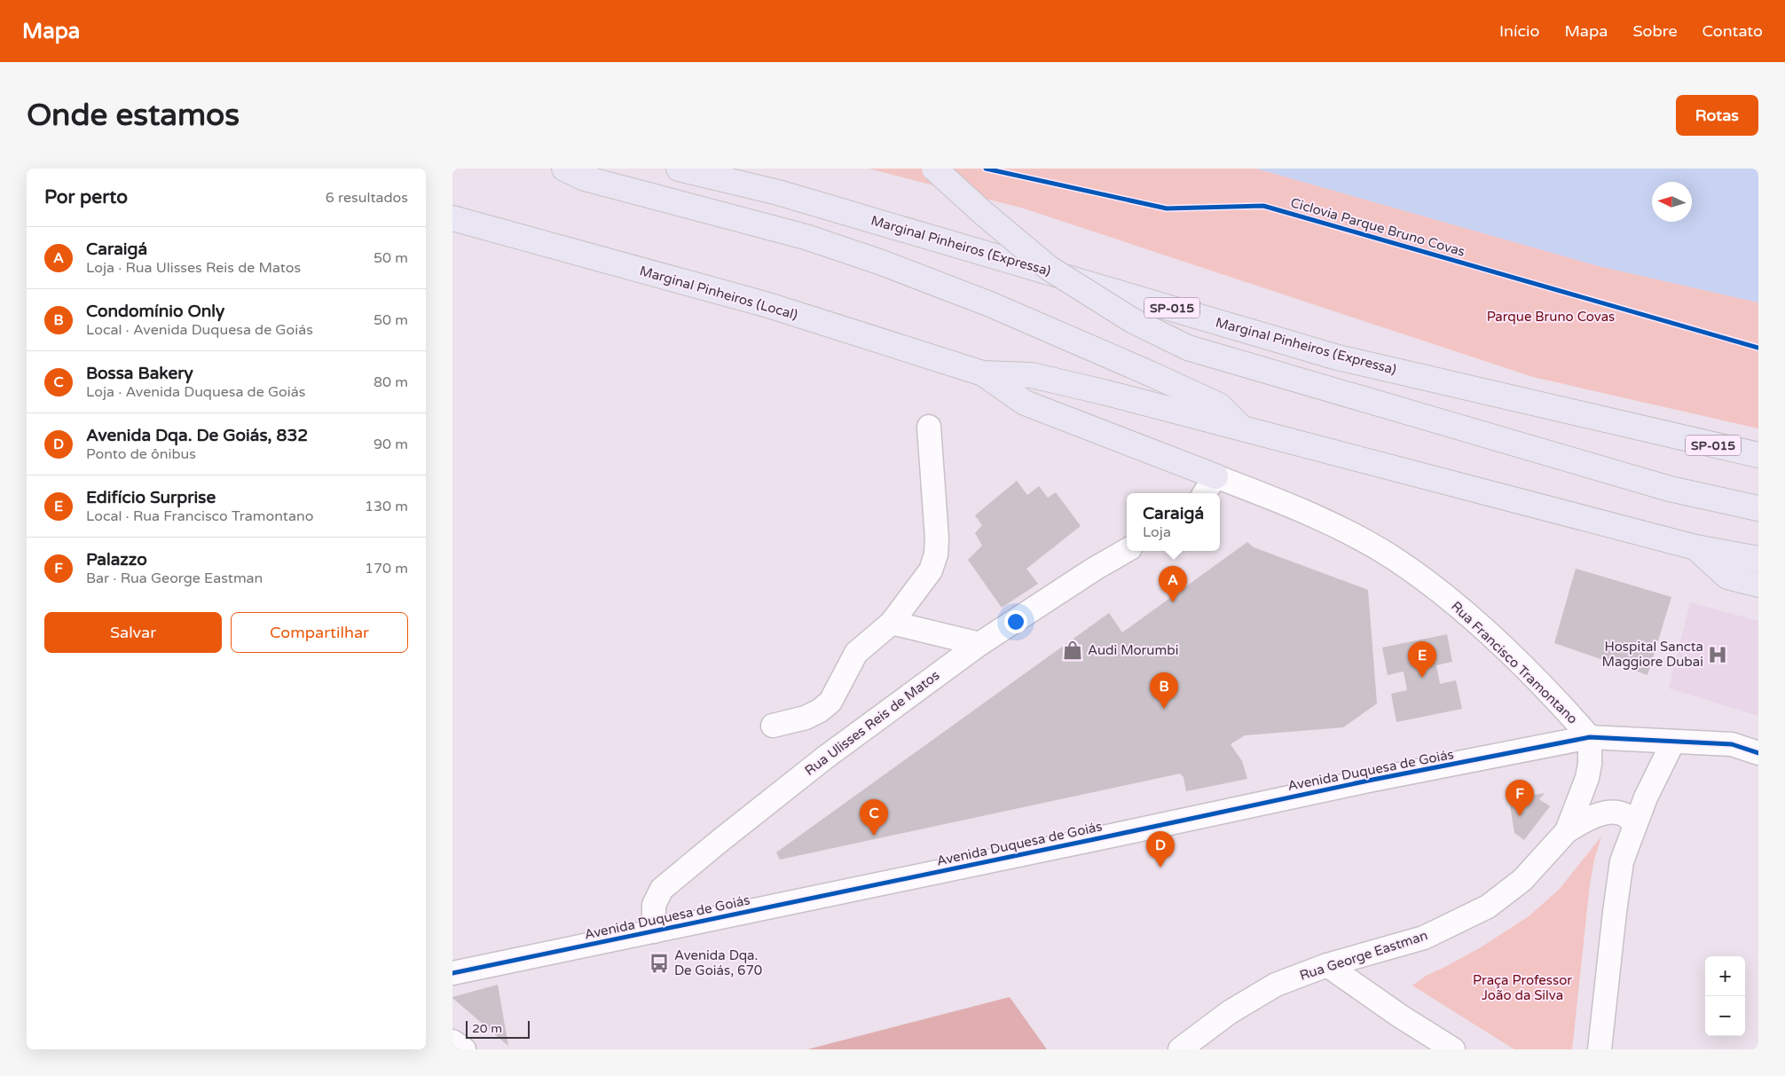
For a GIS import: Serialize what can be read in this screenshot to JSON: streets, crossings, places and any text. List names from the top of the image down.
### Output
{
  "streets": {
    "highway": ["Marginal Pinheiros (Expressa)", "Marginal Pinheiros (Local)", "SP-015"],
    "street": [
      "Rua Francisco Tramontano",
      "Rua Ulisses Reis de Matos",
      "Avenida Duquesa de Goiás",
      "Rua George Eastman"
    ],
    "cycle path": ["Ciclovia Parque Bruno Covas"]
  },
  "crossings": [
    ["Rua Francisco Tramontano", "Avenida Duquesa de Goiás"],
    ["Rua Francisco Tramontano", "Rua George Eastman"],
    ["Rua Ulisses Reis de Matos", "Avenida Duquesa de Goiás"],
    ["Avenida Duquesa de Goiás", "Rua George Eastman"]
  ],
  "parks": ["Parque Bruno Covas", "Praça Professor João da Silva"],
  "places": {
    "shop": ["Audi Morumbi"],
    "hospital": ["Hospital Sancta Maggiore Dubai"],
    "bus stop": ["Avenida Dqa. De Goiás, 670"]
  },
  "scale_bar": "20 m",
  "north": "left",
  "page": {
    "header": "Mapa",
    "nav": [
      "Início",
      "Mapa",
      "Sobre",
      "Contato"
    ],
    "buttons": [
      "Rotas",
      ["Salvar", "Compartilhar"]
    ],
    "title": "Onde estamos",
    "heading": ["Por perto", "6 resultados"],
    "list": [
      {
        "mark": "A",
        "name": "Caraigá",
        "note": "Loja · Rua Ulisses Reis de Matos",
        "value": "50 m"
      },
      {
        "mark": "B",
        "name": "Condomínio Only",
        "note": "Local · Avenida Duquesa de Goiás",
        "value": "50 m"
      },
      {
        "mark": "C",
        "name": "Bossa Bakery",
        "note": "Loja · Avenida Duquesa de Goiás",
        "value": "80 m"
      },
      {
        "mark": "D",
        "name": "Avenida Dqa. De Goiás, 832",
        "note": "Ponto de ônibus",
        "value": "90 m"
      },
      {
        "mark": "E",
        "name": "Edifício Surprise",
        "note": "Local · Rua Francisco Tramontano",
        "value": "130 m"
      },
      {
        "mark": "F",
        "name": "Palazzo",
        "note": "Bar · Rua George Eastman",
        "value": "170 m"
      }
    ],
    "popup": ["Caraigá", "Loja"],
    "pins": [
      "A",
      "E",
      "B",
      "F",
      "C",
      "D"
    ],
    "map_buttons": ["+", "−"],
    "scale": "20 m"
  }
}
